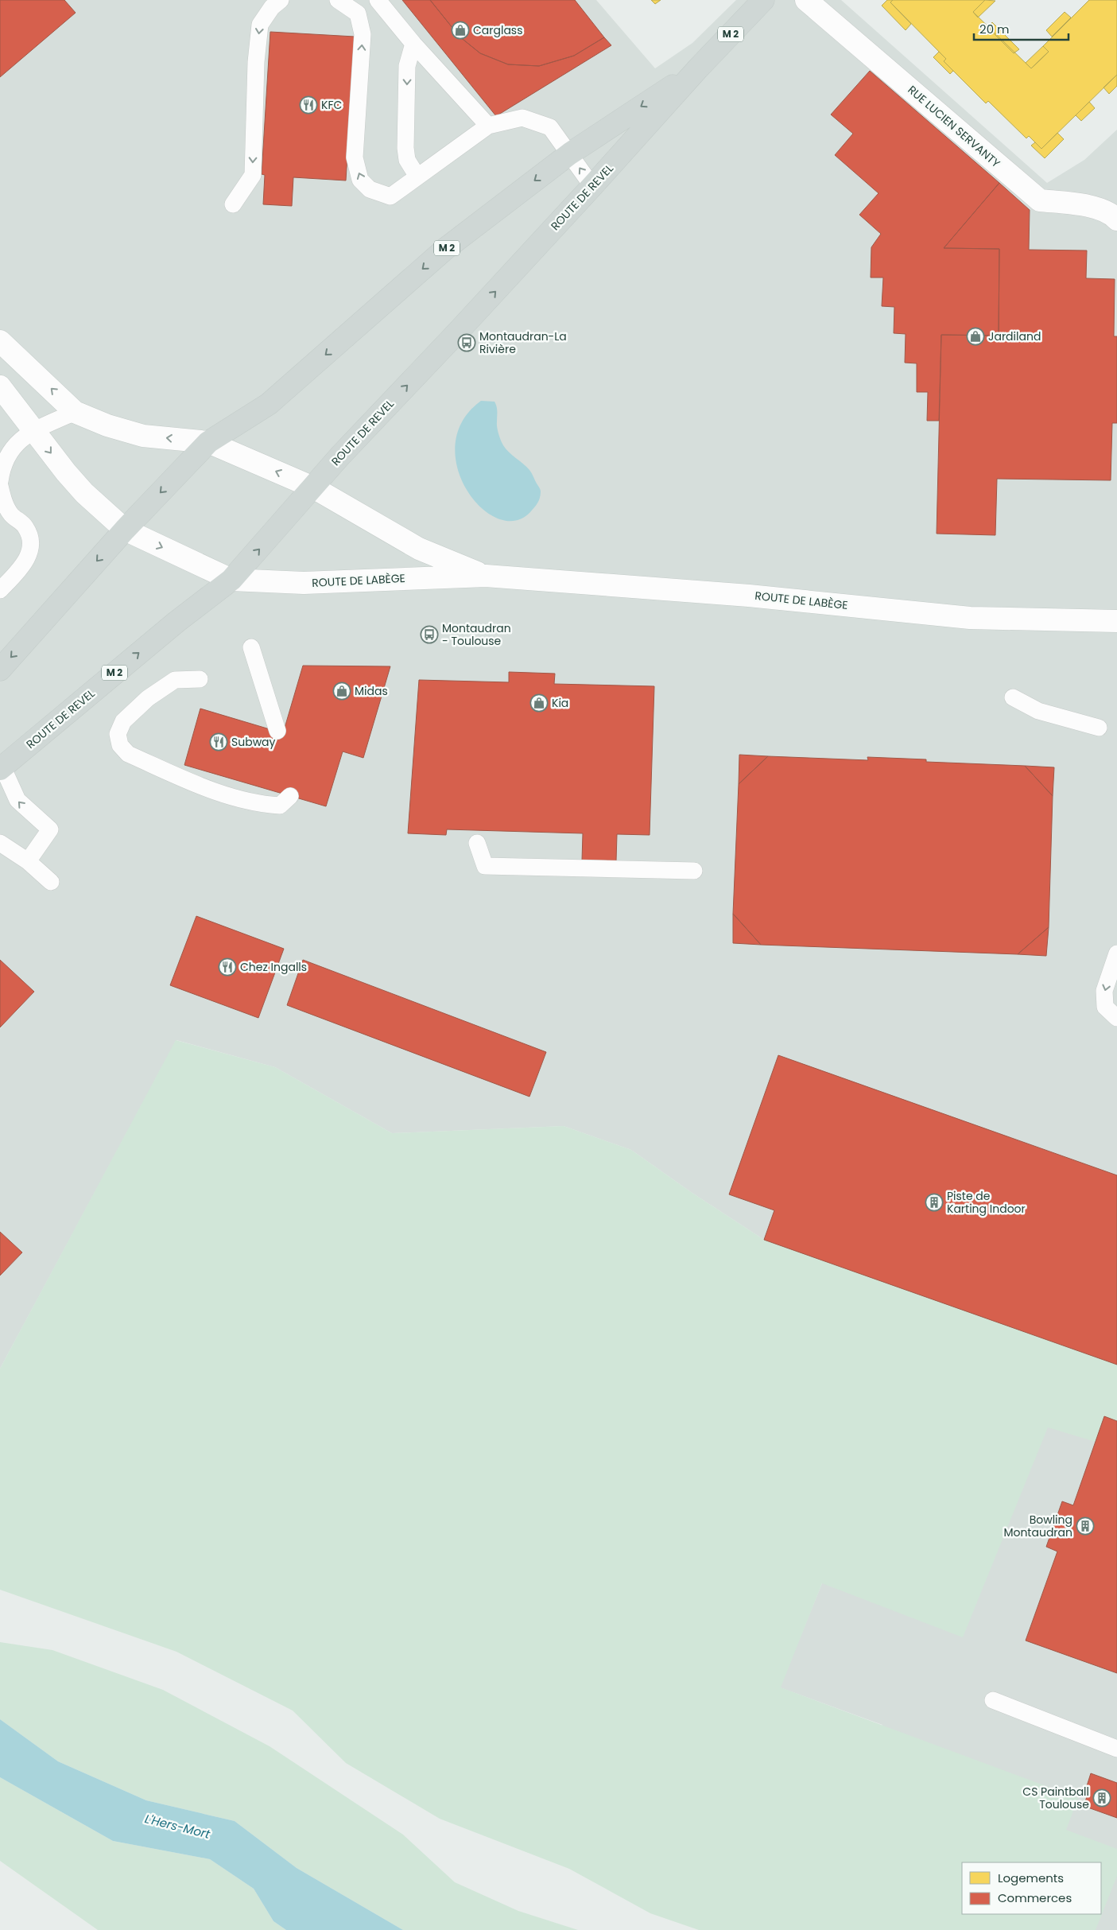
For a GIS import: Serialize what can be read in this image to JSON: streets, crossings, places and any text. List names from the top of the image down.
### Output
{
  "streets": {
    "main road": [
      "M 2",
      "RUE LUCIEN SERVANTY",
      "ROUTE DE REVEL",
      "ROUTE DE LABÈGE"
    ]
  },
  "crossings": [
    ["ROUTE DE REVEL", "ROUTE DE LABÈGE"]
  ],
  "water": ["L'Hers-Mort"],
  "places": {
    "shop": [
      "Carglass",
      "Jardiland",
      "Midas",
      "Kia"
    ],
    "restaurant": ["KFC", "Subway", "Chez Ingalls"],
    "bus stop": ["Montaudran-La Rivière", "Montaudran - Toulouse"],
    "building": ["Piste de Karting Indoor", "Bowling Montaudran", "CS Paintball Toulouse"]
  },
  "legend": ["Logements", "Commerces"],
  "scale_bar": "20 m"
}
